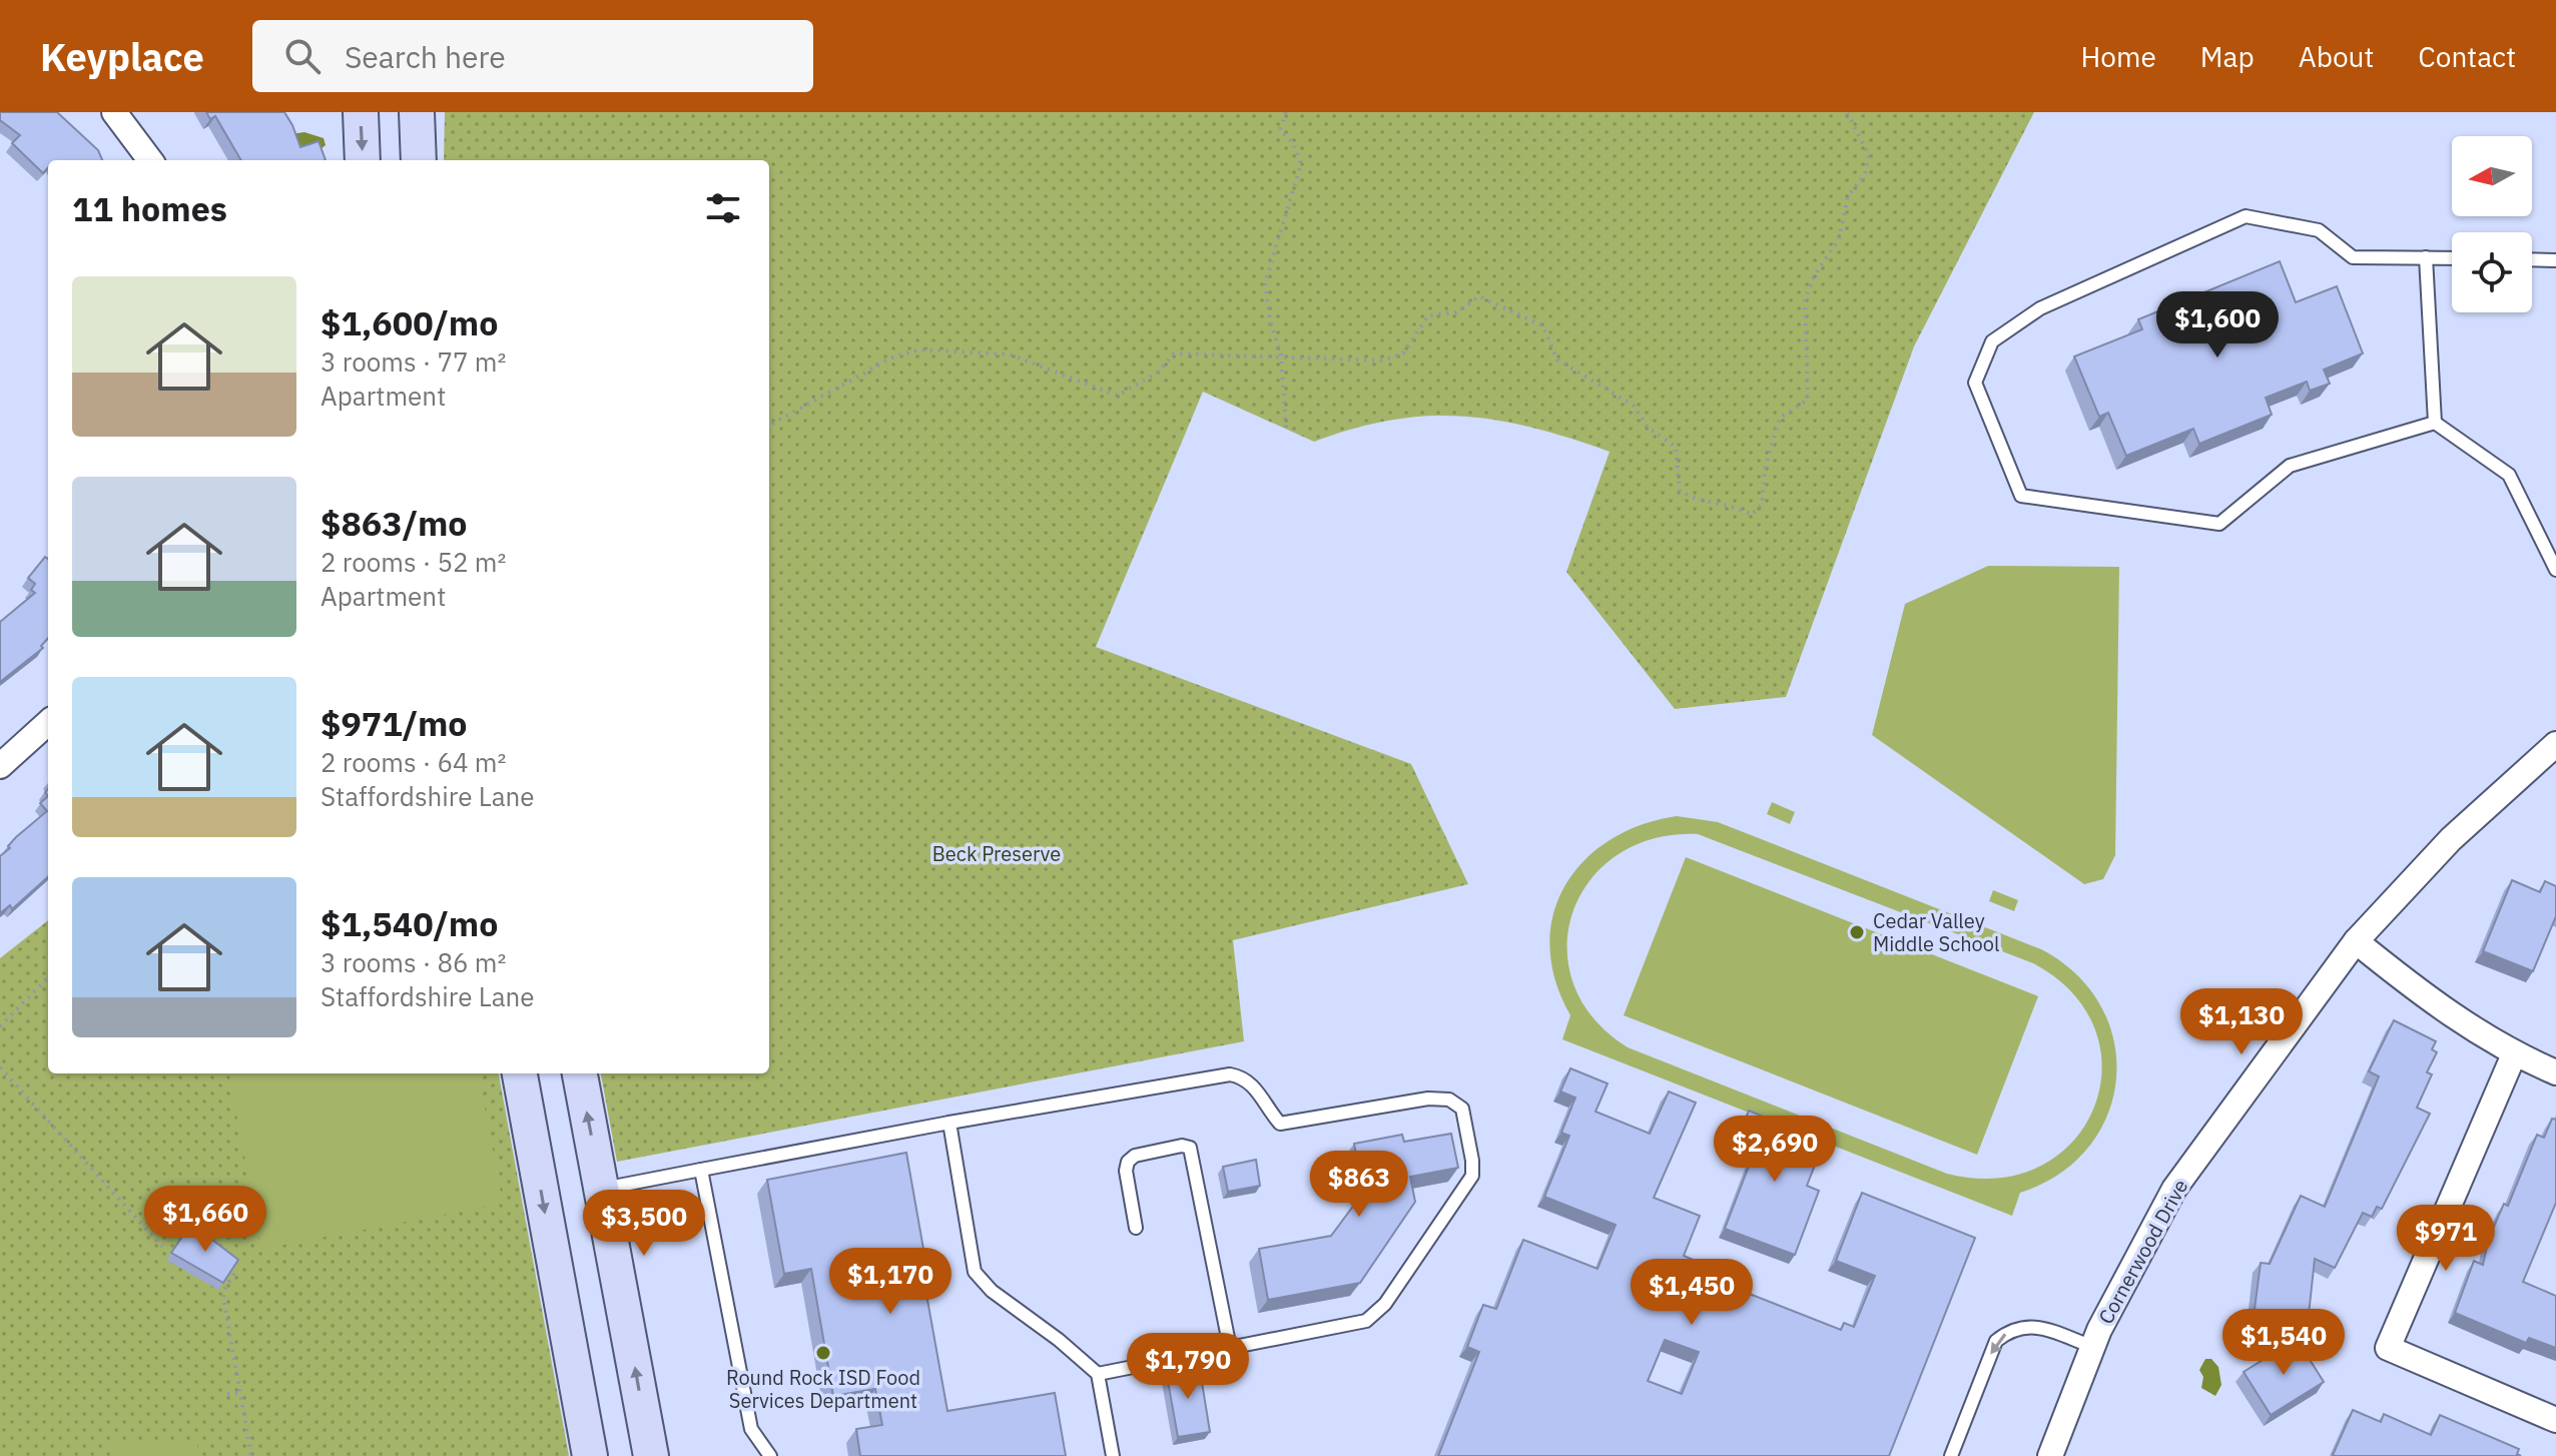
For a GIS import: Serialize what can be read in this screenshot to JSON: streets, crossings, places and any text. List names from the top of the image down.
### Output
{
  "streets": {
    "street": ["Cornerwood Drive"]
  },
  "parks": ["Beck Preserve"],
  "places": ["Cedar Valley Middle School", "Round Rock ISD Food Services Department"],
  "north": "left",
  "page": {
    "header": "Keyplace",
    "search": "Search here",
    "nav": [
      "Home",
      "Map",
      "About",
      "Contact"
    ],
    "heading": "11 homes",
    "list": [
      {
        "name": "$1,600/mo",
        "note": "3 rooms · 77 m² · Apartment"
      },
      {
        "name": "$863/mo",
        "note": "2 rooms · 52 m² · Apartment"
      },
      {
        "name": "$971/mo",
        "note": "2 rooms · 64 m² · Staffordshire Lane"
      },
      {
        "name": "$1,540/mo",
        "note": "3 rooms · 86 m² · Staffordshire Lane"
      }
    ],
    "price": [
      "$1,600",
      "$1,130",
      "$2,690",
      "$863",
      "$1,660",
      "$3,500",
      "$971",
      "$1,170",
      "$1,450",
      "$1,540",
      "$1,790"
    ]
  }
}
